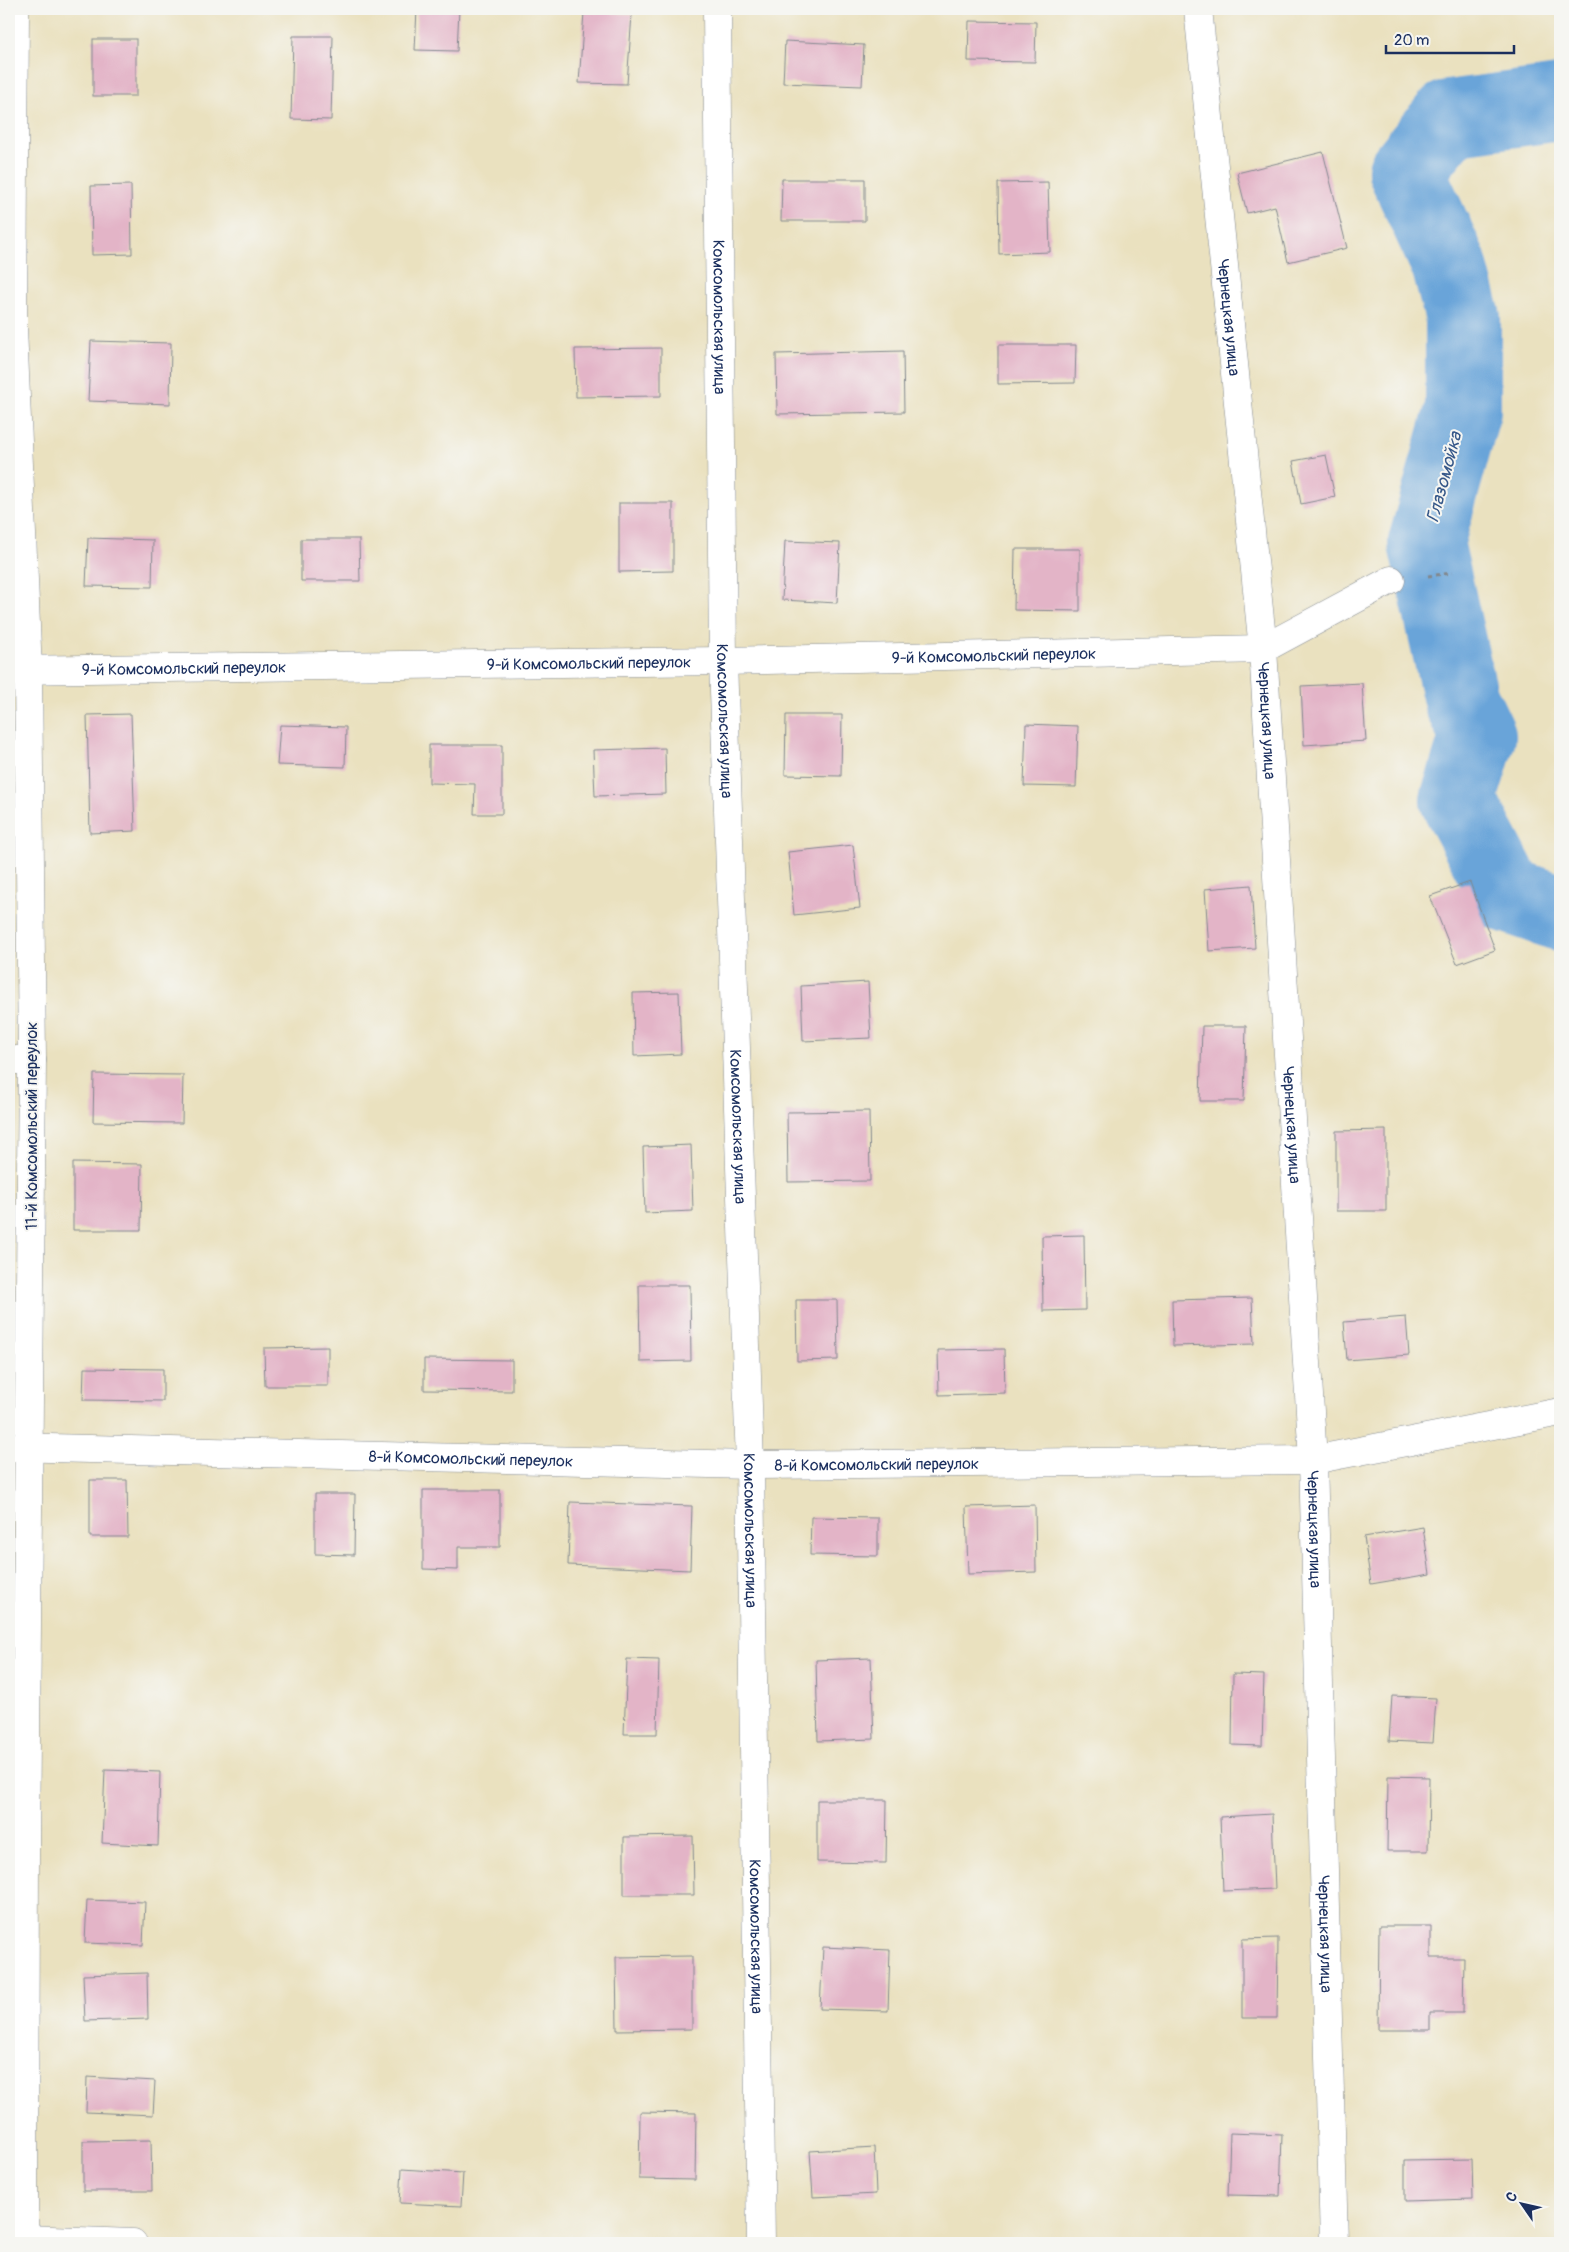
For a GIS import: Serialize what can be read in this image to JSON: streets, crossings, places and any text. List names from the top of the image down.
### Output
{
  "streets": {
    "street": [
      "Комсомольская улица",
      "Чернецкая улица",
      "9-й Комсомольский переулок",
      "11-й Комсомольский переулок",
      "8-й Комсомольский переулок"
    ]
  },
  "crossings": [
    ["Комсомольская улица", "9-й Комсомольский переулок"],
    ["Комсомольская улица", "8-й Комсомольский переулок"],
    ["Чернецкая улица", "9-й Комсомольский переулок"],
    ["Чернецкая улица", "8-й Комсомольский переулок"],
    ["9-й Комсомольский переулок", "11-й Комсомольский переулок"],
    ["11-й Комсомольский переулок", "8-й Комсомольский переулок"]
  ],
  "water": ["Глазомойка"],
  "scale_bar": "20 m",
  "north": "top left"
}
